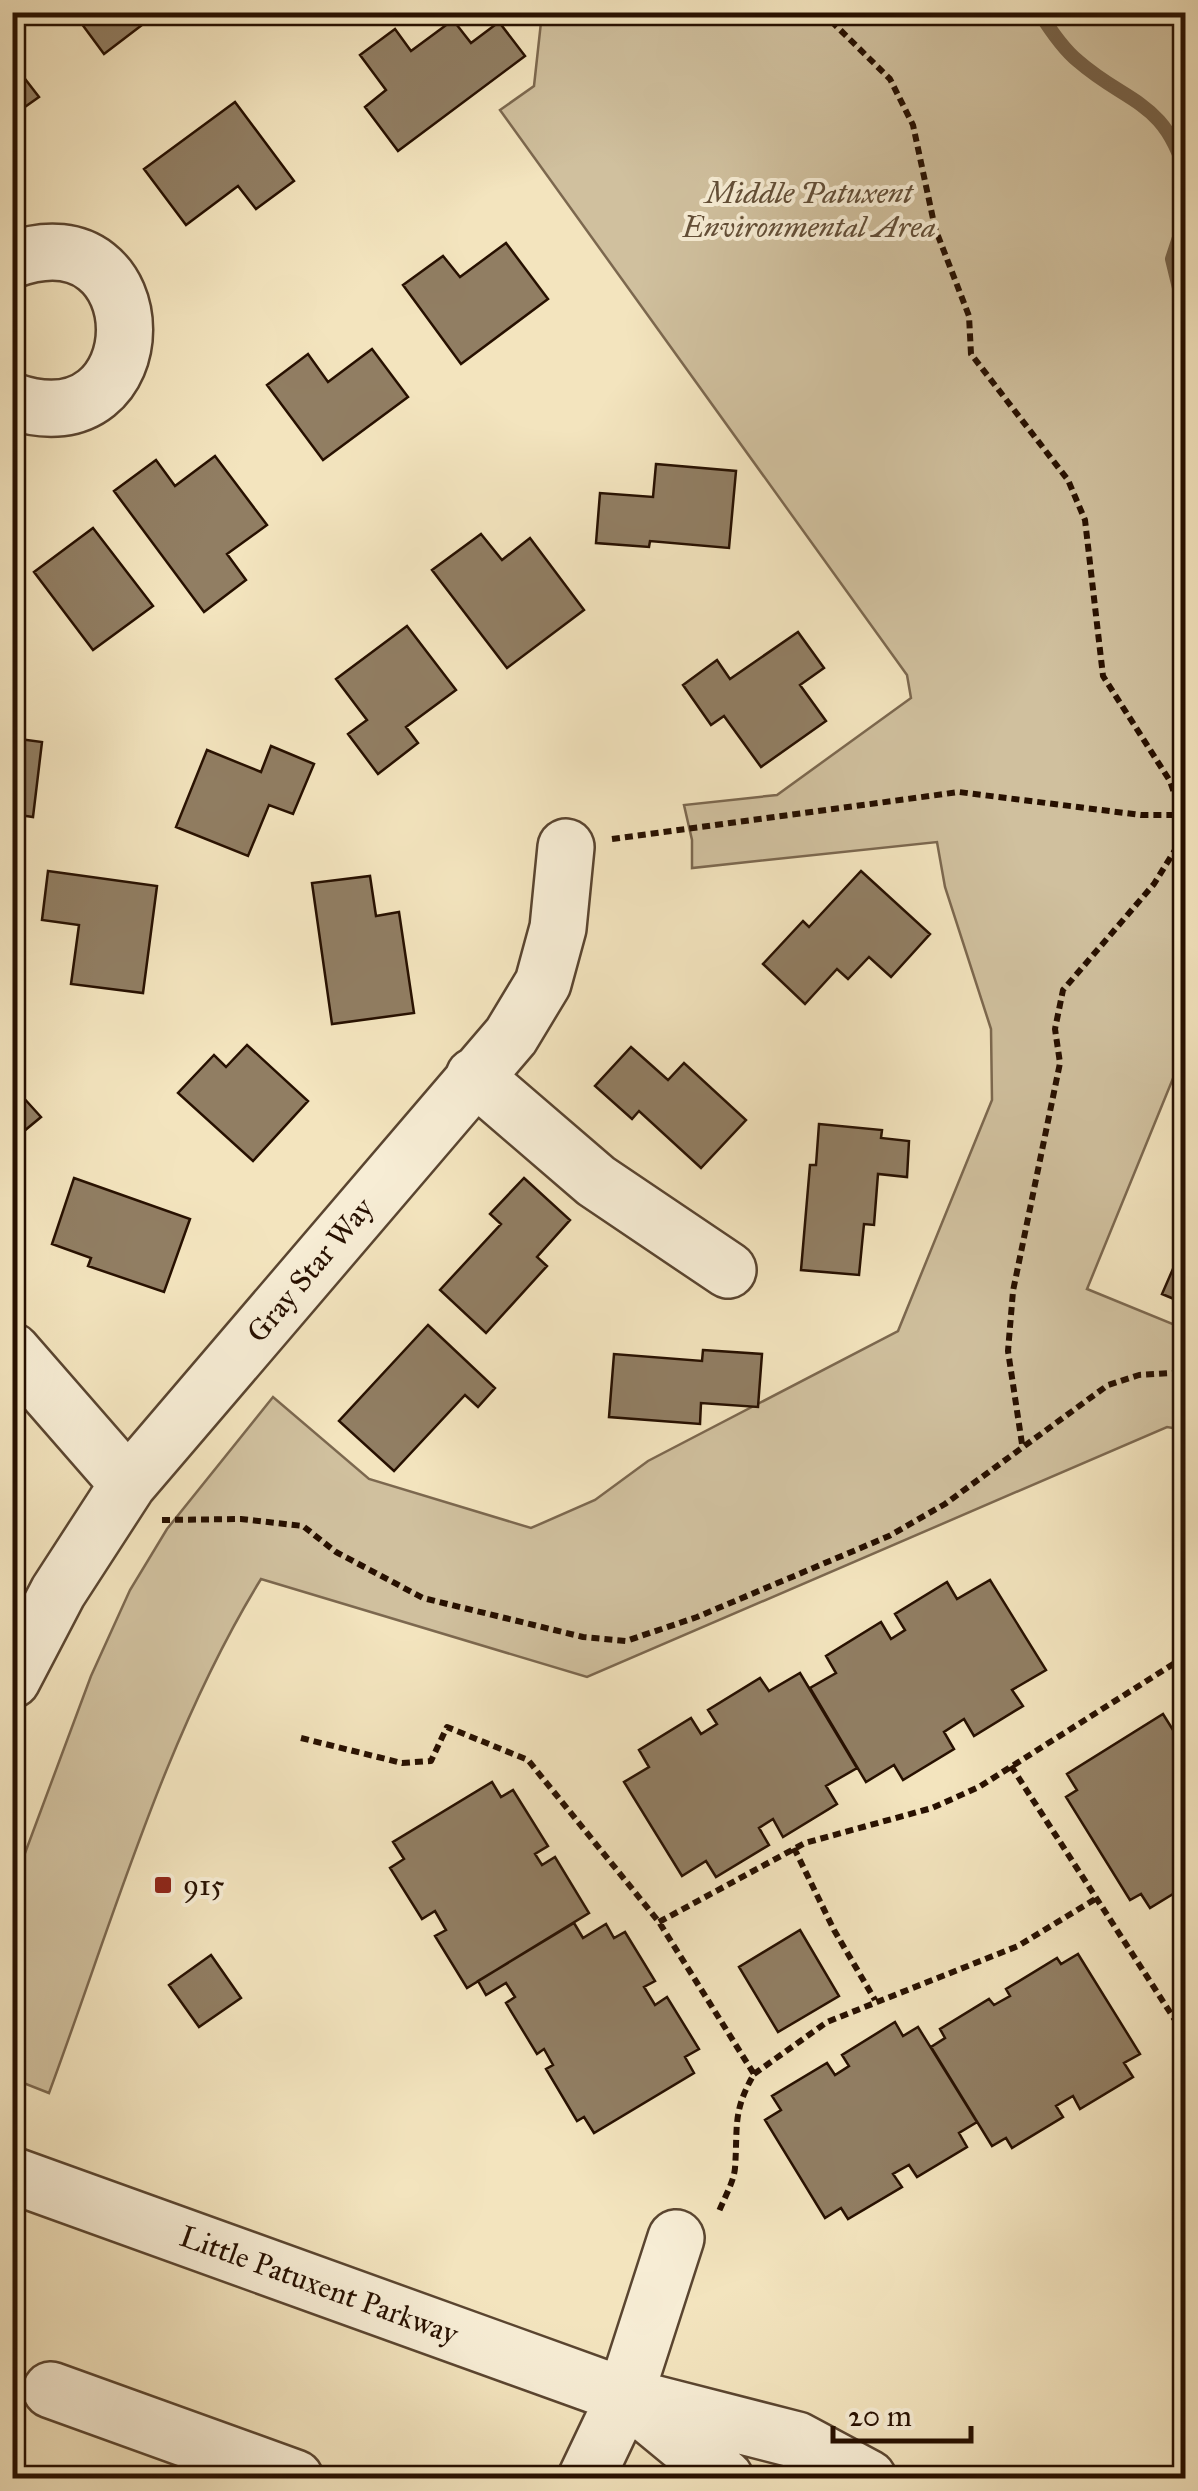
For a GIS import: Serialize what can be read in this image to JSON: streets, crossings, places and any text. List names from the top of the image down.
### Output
{
  "streets": {
    "street": ["Gray Star Way", "Little Patuxent Parkway"]
  },
  "parks": ["Middle Patuxent Environmental Area"],
  "places": {
    "transit": ["915"]
  },
  "scale_bar": "20 m"
}
